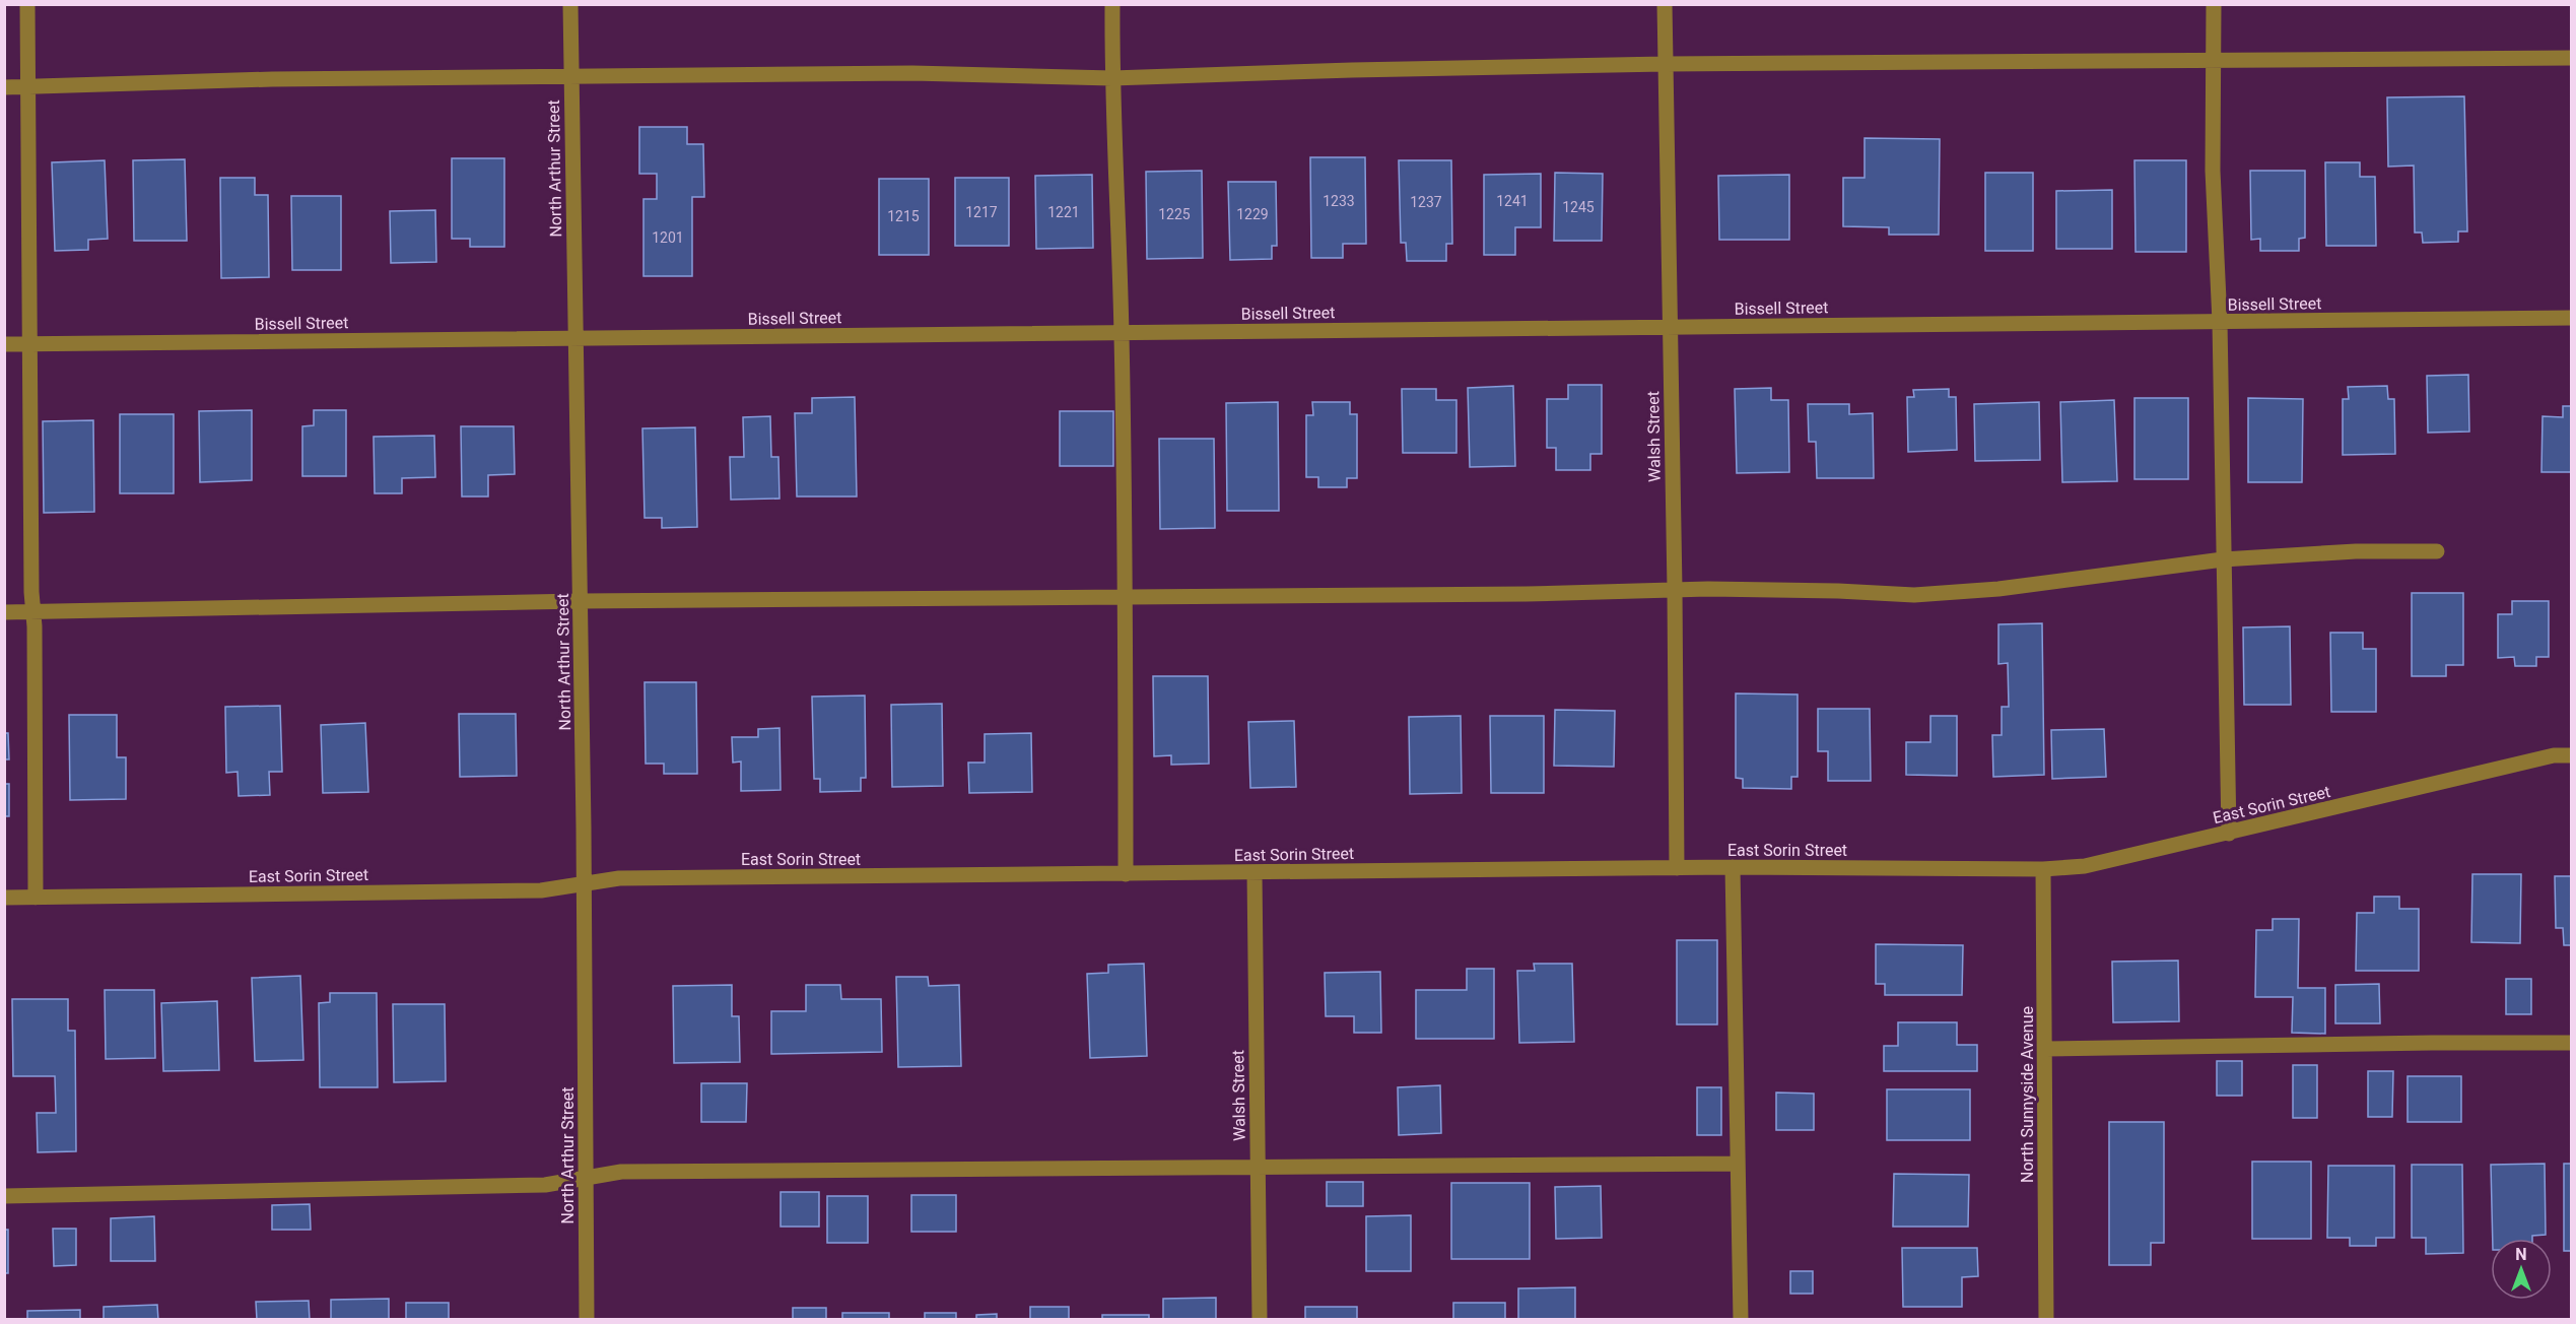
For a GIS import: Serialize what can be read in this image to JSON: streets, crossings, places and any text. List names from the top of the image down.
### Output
{
  "streets": {
    "street": [
      "North Arthur Street",
      "Bissell Street",
      "Walsh Street",
      "East Sorin Street",
      "North Sunnyside Avenue"
    ]
  },
  "crossings": [
    ["North Arthur Street", "Bissell Street"],
    ["North Arthur Street", "East Sorin Street"],
    ["Bissell Street", "Walsh Street"],
    ["Walsh Street", "East Sorin Street"],
    ["East Sorin Street", "North Sunnyside Avenue"]
  ],
  "house_numbers": [
    "1233",
    "1241",
    "1237",
    "1245",
    "1217",
    "1221",
    "1225",
    "1229",
    "1215",
    "1201"
  ],
  "north": "top"
}
